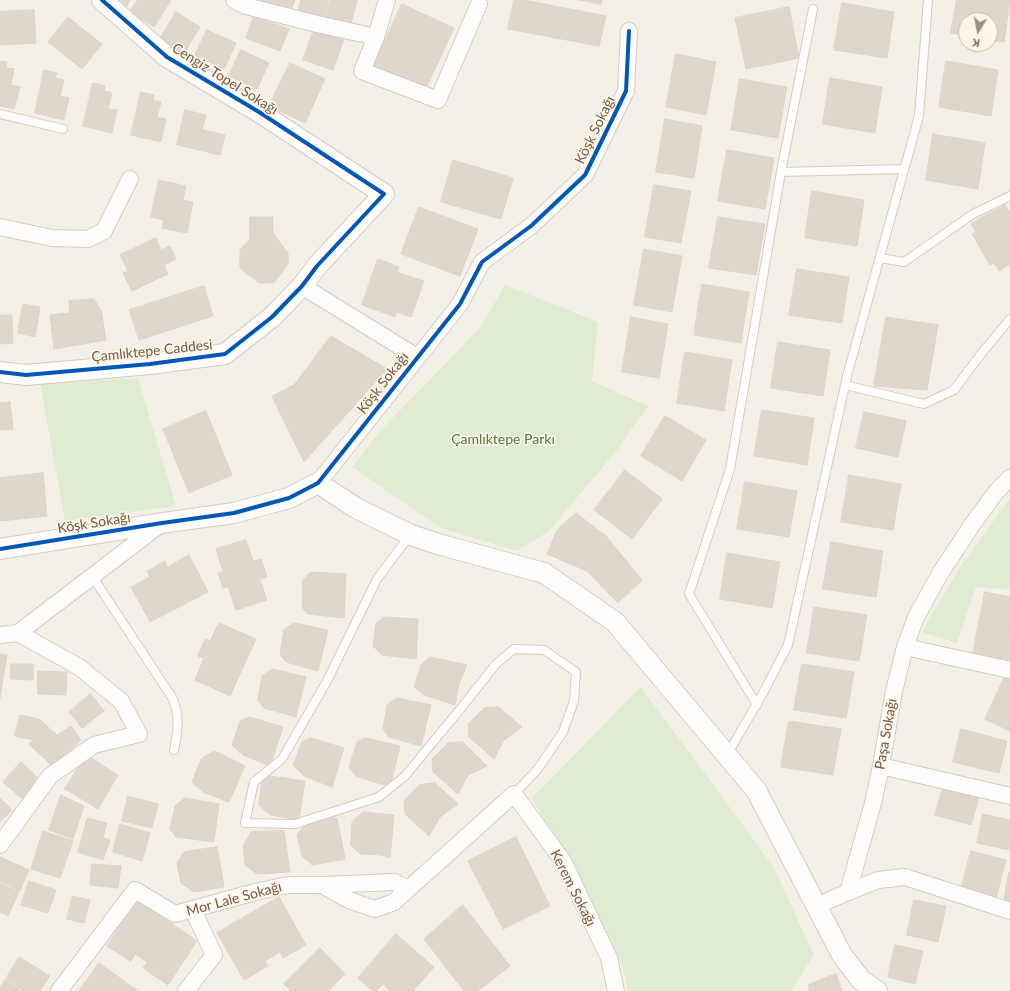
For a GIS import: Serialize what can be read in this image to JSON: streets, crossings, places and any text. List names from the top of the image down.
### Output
{
  "streets": {
    "street": [
      "Cengiz Topel Sokağı",
      "Köşk Sokağı",
      "Çamlıktepe Caddesi",
      "Paşa Sokağı",
      "Kerem Sokağı",
      "Mor Lale Sokağı"
    ]
  },
  "crossings": [
    ["Cengiz Topel Sokağı", "Çamlıktepe Caddesi"],
    ["Kerem Sokağı", "Mor Lale Sokağı"]
  ],
  "parks": ["Çamlıktepe Parkı"],
  "north": "bottom"
}
